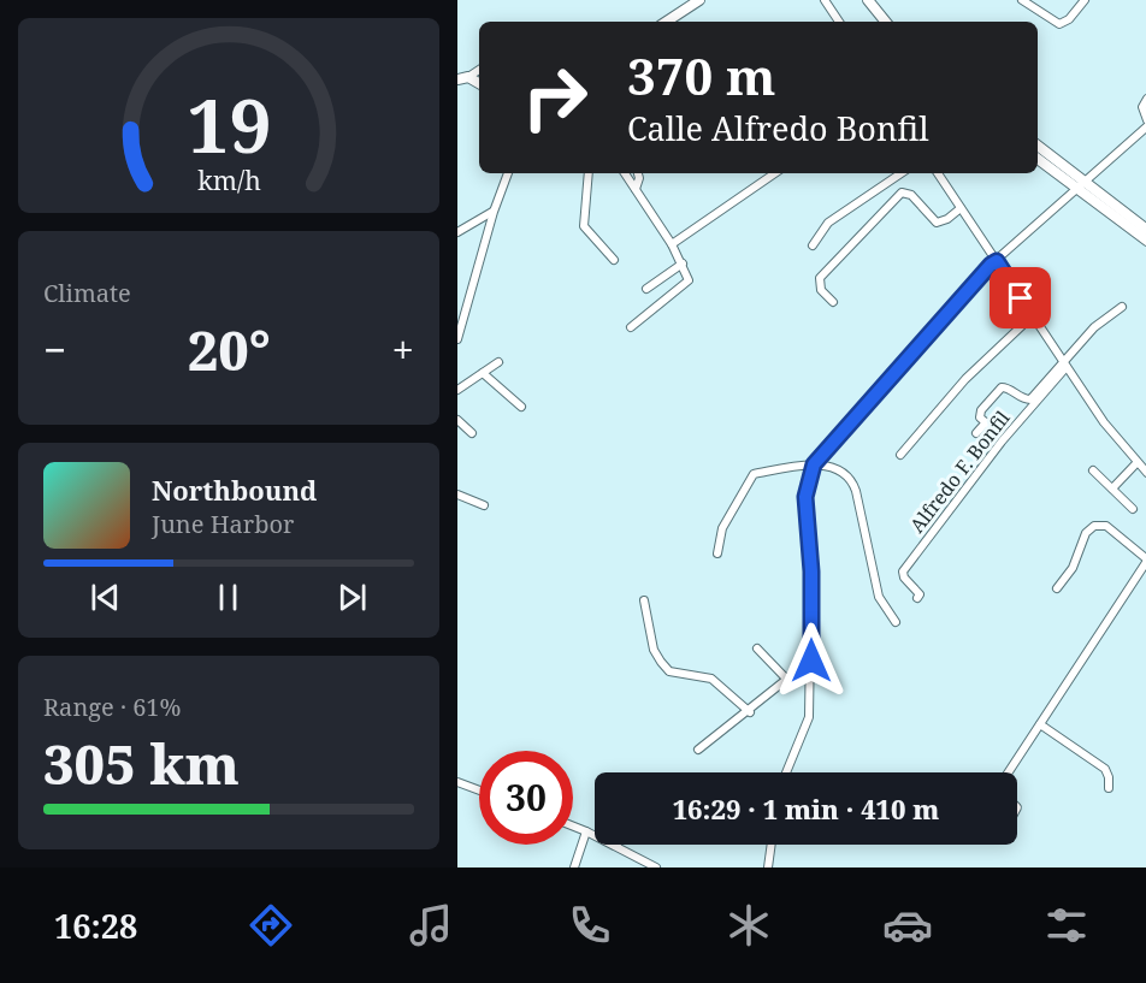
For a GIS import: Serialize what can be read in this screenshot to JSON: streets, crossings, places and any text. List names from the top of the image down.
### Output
{
  "streets": {
    "street": ["Alfredo F. Bonfil"]
  },
  "page": {
    "turn": ["370 m", "Calle Alfredo Bonfil"],
    "tile": [
      "Climate",
      ["Range · 61%", "305 km"]
    ],
    "heat": ["−", "20°", "+"],
    "song": ["Northbound", "June Harbor"],
    "limit": "30",
    "trip": "16:29 · 1 min · 410 m",
    "tabs": "16:28",
    "gauge": ["19", "km/h"]
  }
}
